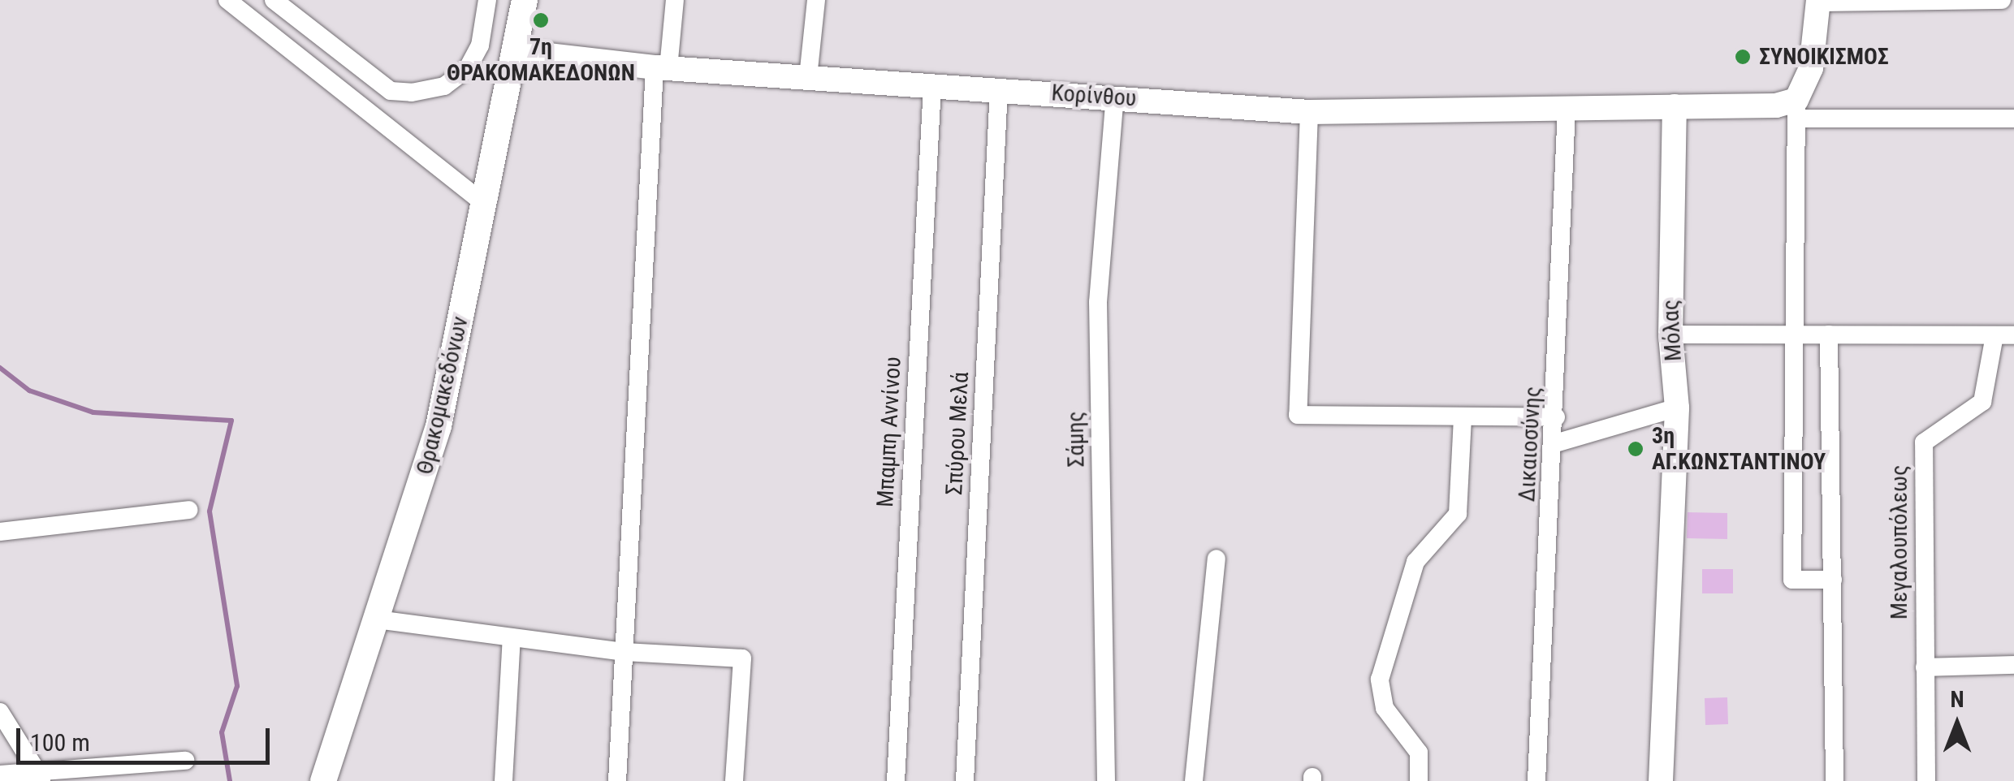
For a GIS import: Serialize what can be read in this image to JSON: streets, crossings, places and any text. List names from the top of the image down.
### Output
{
  "streets": {
    "main road": ["Θρακομακεδόνων"],
    "street": [
      "Κορίνθου",
      "Μόλας",
      "Μπαμπη Αννίνου",
      "Σπύρου Μελά",
      "Σάμης",
      "Δικαιοσύνης",
      "Μεγαλουπόλεως"
    ]
  },
  "crossings": [
    ["Κορίνθου", "Μόλας"],
    ["Κορίνθου", "Θρακομακεδόνων"],
    ["Κορίνθου", "Μπαμπη Αννίνου"],
    ["Κορίνθου", "Σπύρου Μελά"],
    ["Κορίνθου", "Σάμης"],
    ["Κορίνθου", "Δικαιοσύνης"]
  ],
  "places": ["7η ΘΡΑΚΟΜΑΚΕΔΟΝΩΝ", "ΣΥΝΟΙΚΙΣΜΟΣ", "3η ΑΓ.ΚΩΝΣΤΑΝΤΙΝΟΥ"],
  "scale_bar": "100 m",
  "north": "top"
}
